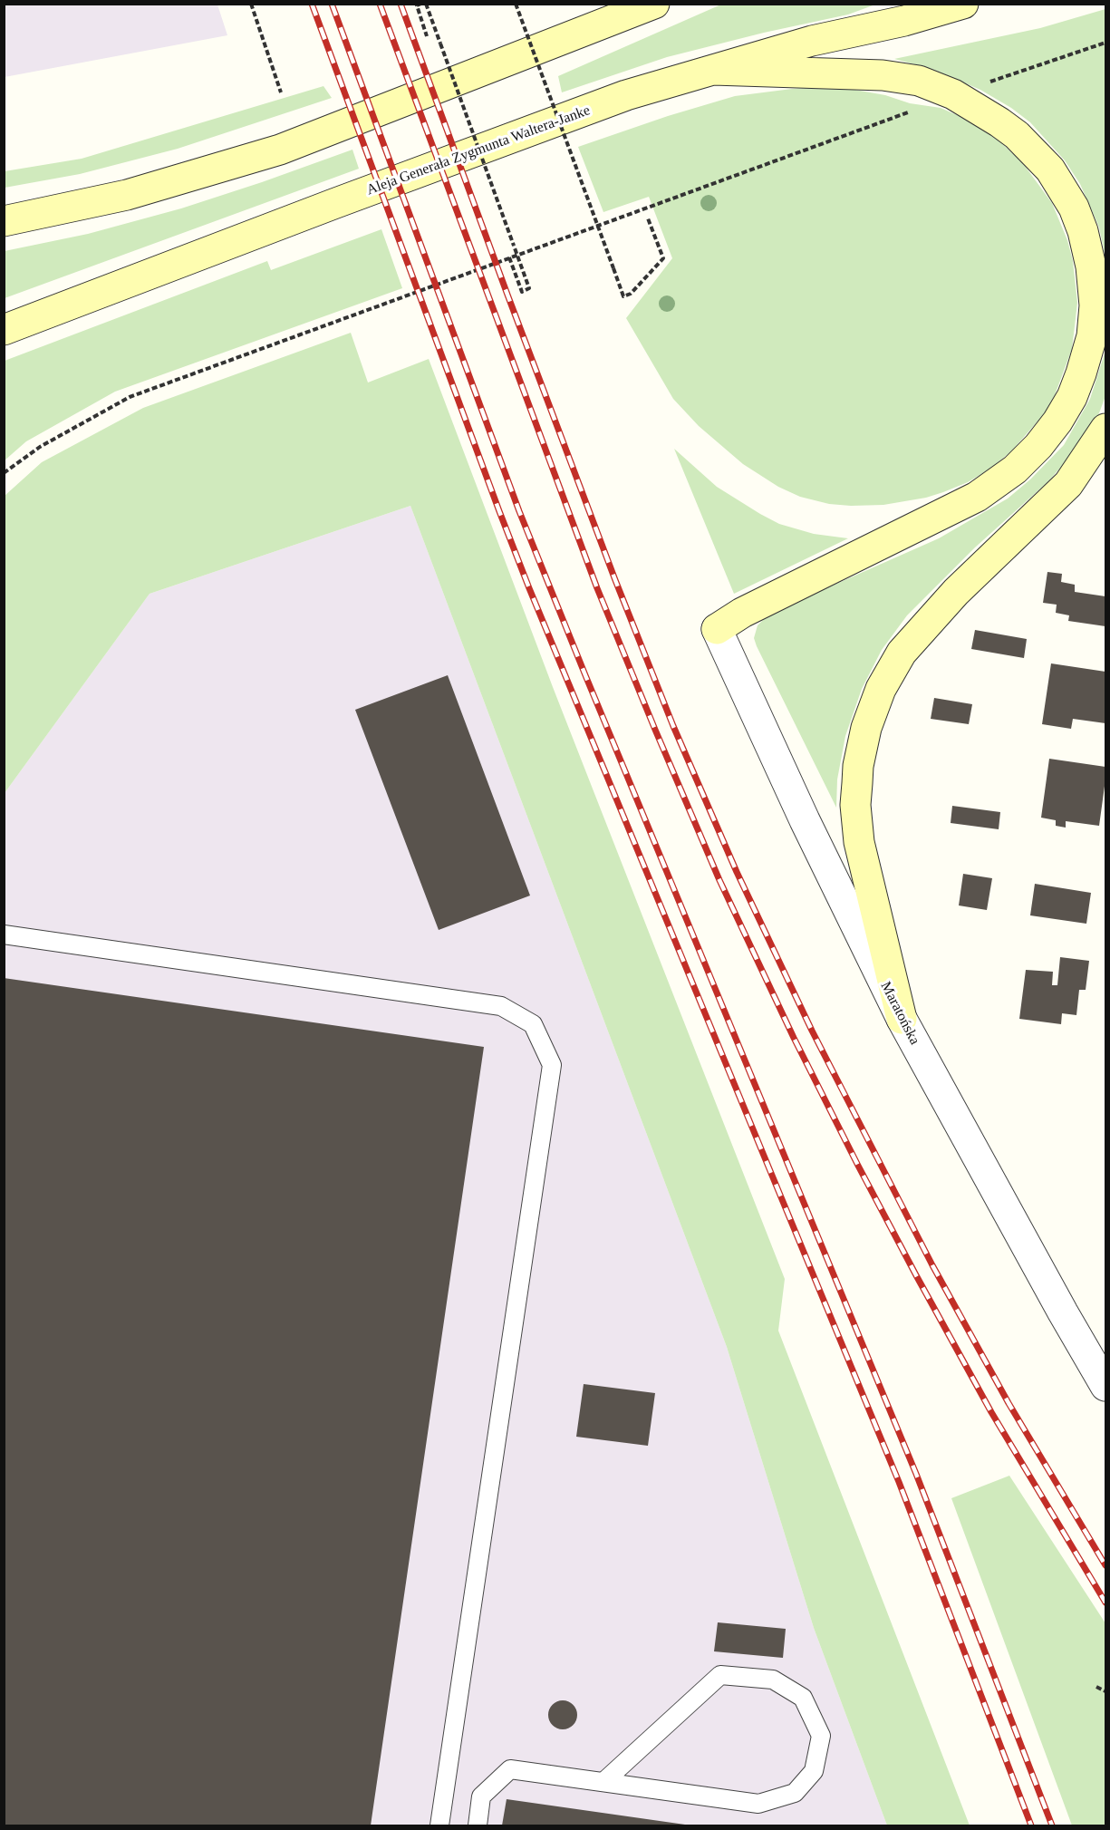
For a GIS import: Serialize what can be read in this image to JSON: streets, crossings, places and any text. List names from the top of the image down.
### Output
{
  "streets": {
    "main road": ["Aleja Generała Zygmunta Waltera-Janke"],
    "street": ["Maratońska"]
  }
}
